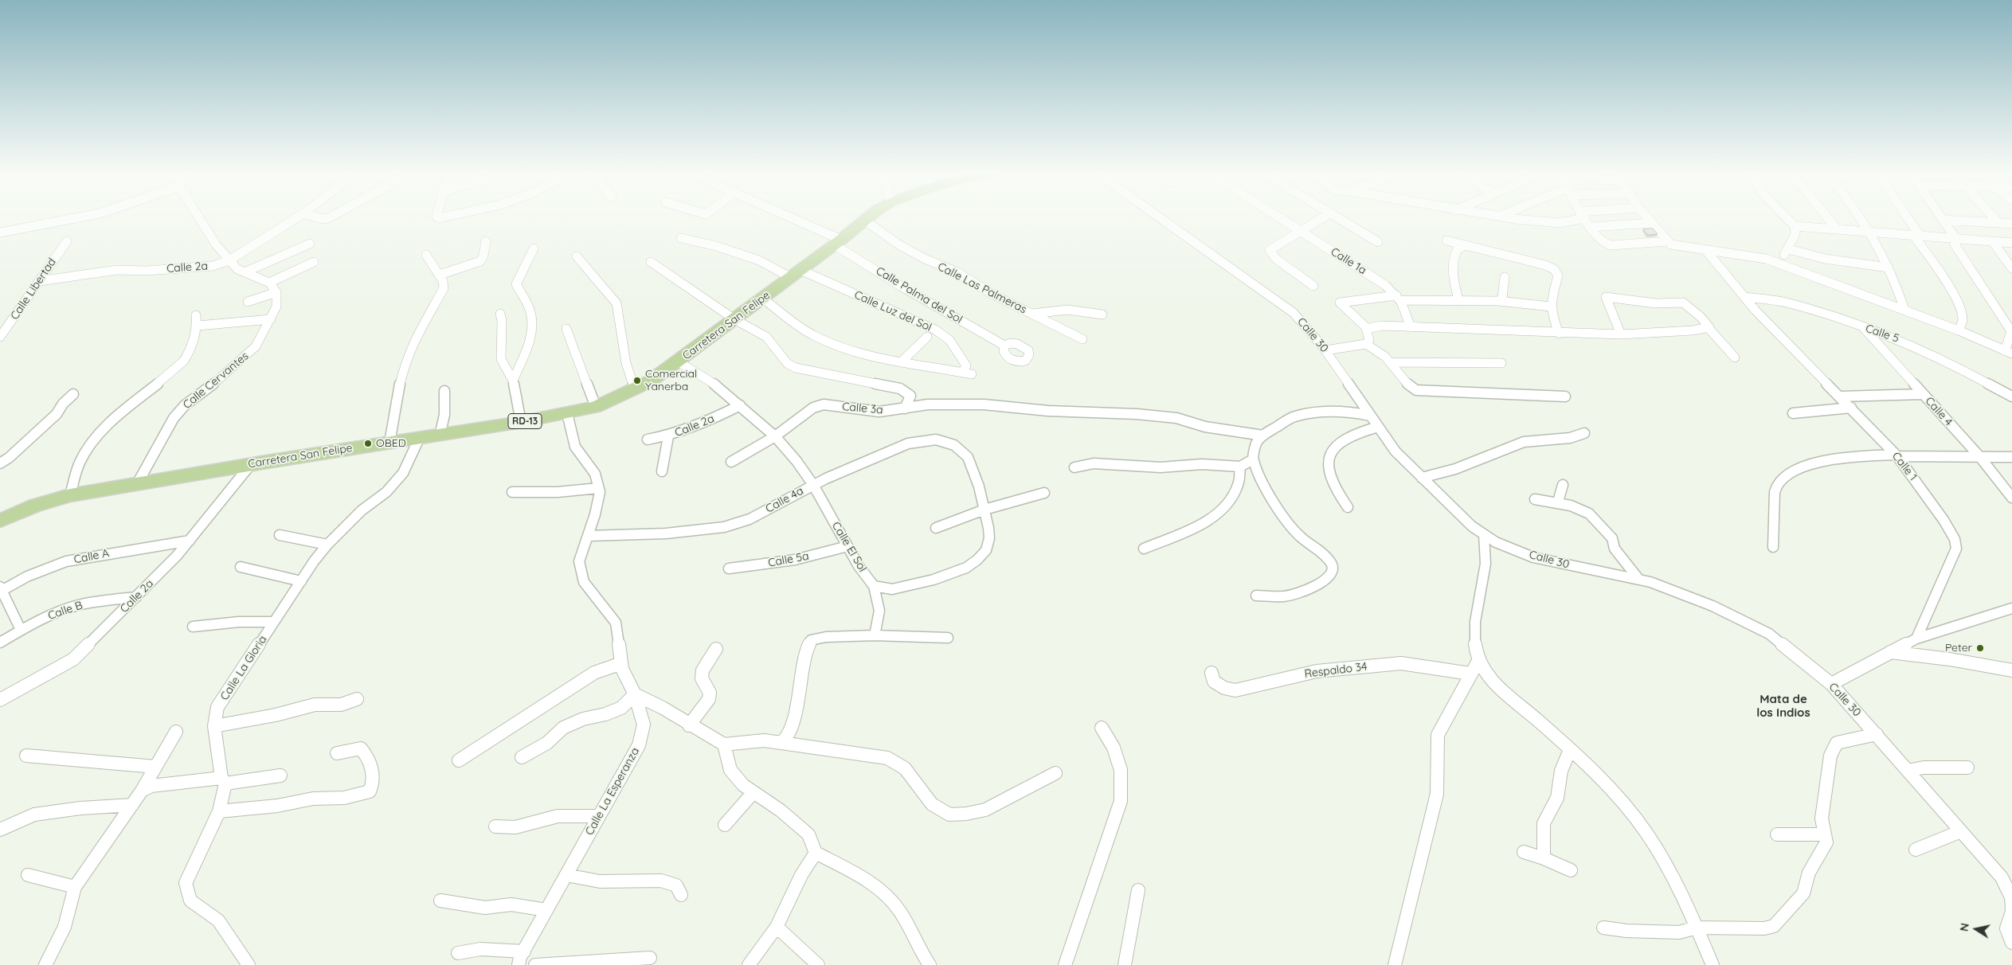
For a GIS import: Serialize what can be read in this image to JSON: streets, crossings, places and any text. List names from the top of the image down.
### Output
{
  "streets": {
    "main road": ["Carretera San Felipe", "RD-13"],
    "street": [
      "Calle 1a",
      "Calle 2a",
      "Calle Las Palmeras",
      "Calle Libertad",
      "Calle Palma del Sol",
      "Calle Luz del Sol",
      "Calle 5",
      "Calle 30",
      "Calle Cervantes",
      "Calle 3a",
      "Calle 4",
      "Calle 1",
      "Calle 4a",
      "Calle El Sol",
      "Calle A",
      "Calle 5a",
      "Calle B",
      "Calle La Gloria",
      "Respaldo 34",
      "Calle La Esperanza"
    ]
  },
  "crossings": [
    ["Calle 2a", "Calle Libertad"],
    ["Calle 2a", "Carretera San Felipe"],
    ["Calle 2a", "Calle El Sol"],
    ["Calle 2a", "Calle A"],
    ["Calle 2a", "Calle B"],
    ["Calle Las Palmeras", "Carretera San Felipe"],
    ["Calle Palma del Sol", "Carretera San Felipe"],
    ["Calle Luz del Sol", "Carretera San Felipe"],
    ["Carretera San Felipe", "Calle Cervantes"],
    ["Carretera San Felipe", "Calle El Sol"],
    ["Carretera San Felipe", "Calle La Gloria"],
    ["Carretera San Felipe", "Calle La Esperanza"],
    ["Calle 5", "Calle 4"],
    ["Calle 5", "Calle 1"],
    ["Calle 3a", "Calle El Sol"],
    ["Calle 4a", "Calle El Sol"],
    ["Calle 4a", "Calle La Esperanza"],
    ["Calle El Sol", "Calle 5a"]
  ],
  "districts": ["Mata de los Indios"],
  "places": ["Comercial Yanerba", "OBED", "Peter"],
  "north": "left"
}
